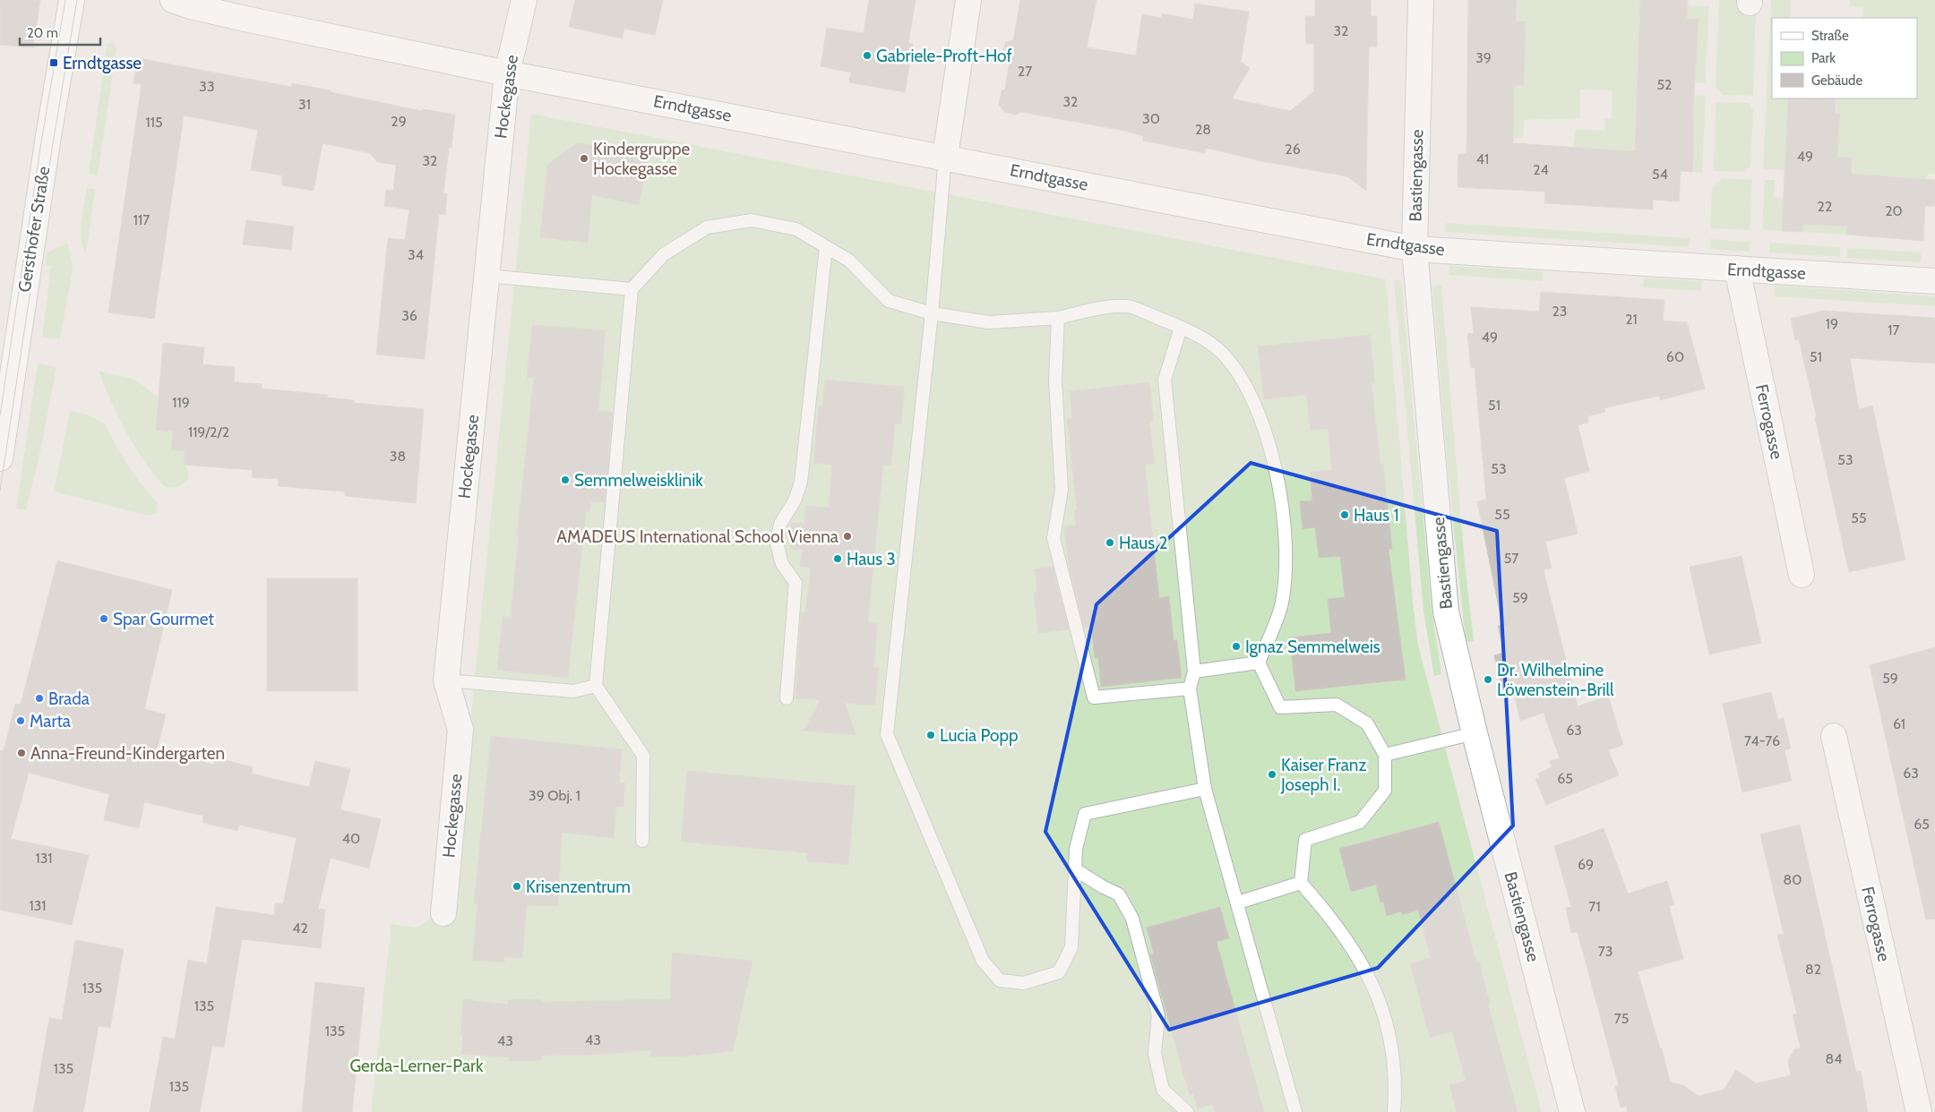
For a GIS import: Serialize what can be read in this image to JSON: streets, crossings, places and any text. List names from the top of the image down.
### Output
{
  "streets": {
    "street": [
      "Hockegasse",
      "Erndtgasse",
      "Bastiengasse",
      "Gersthofer Straße",
      "Ferrogasse"
    ]
  },
  "crossings": [
    ["Hockegasse", "Erndtgasse"],
    ["Erndtgasse", "Bastiengasse"],
    ["Erndtgasse", "Ferrogasse"]
  ],
  "parks": ["Gerda-Lerner-Park"],
  "places": {
    "other": [
      "Gabriele-Proft-Hof",
      "Kindergruppe Hockegasse",
      "Semmelweisklinik",
      "Haus 1",
      "AMADEUS International School Vienna",
      "Haus 2",
      "Haus 3",
      "Spar Gourmet",
      "Ignaz Semmelweis",
      "Dr. Wilhelmine Löwenstein-Brill",
      "Brada",
      "Marta",
      "Lucia Popp",
      "Anna-Freund-Kindergarten",
      "Kaiser Franz Joseph I.",
      "Krisenzentrum"
    ],
    "transit": ["Erndtgasse"]
  },
  "house_numbers": [
    "32",
    "39",
    "27",
    "52",
    "33",
    "32",
    "31",
    "30",
    "29",
    "115",
    "28",
    "26",
    "49",
    "41",
    "32",
    "24",
    "54",
    "22",
    "20",
    "117",
    "34",
    "23",
    "36",
    "21",
    "19",
    "17",
    "49",
    "60",
    "51",
    "119",
    "51",
    "119/2/2",
    "38",
    "53",
    "53",
    "55",
    "55",
    "57",
    "59",
    "59",
    "61",
    "63",
    "74-76",
    "63",
    "65",
    "39 Obj. 1",
    "65",
    "40",
    "131",
    "69",
    "80",
    "131",
    "71",
    "42",
    "73",
    "82",
    "135",
    "135",
    "75",
    "135",
    "43",
    "43",
    "84",
    "135",
    "135"
  ],
  "legend": ["Straße", "Park", "Gebäude"],
  "scale_bar": "20 m"
}
